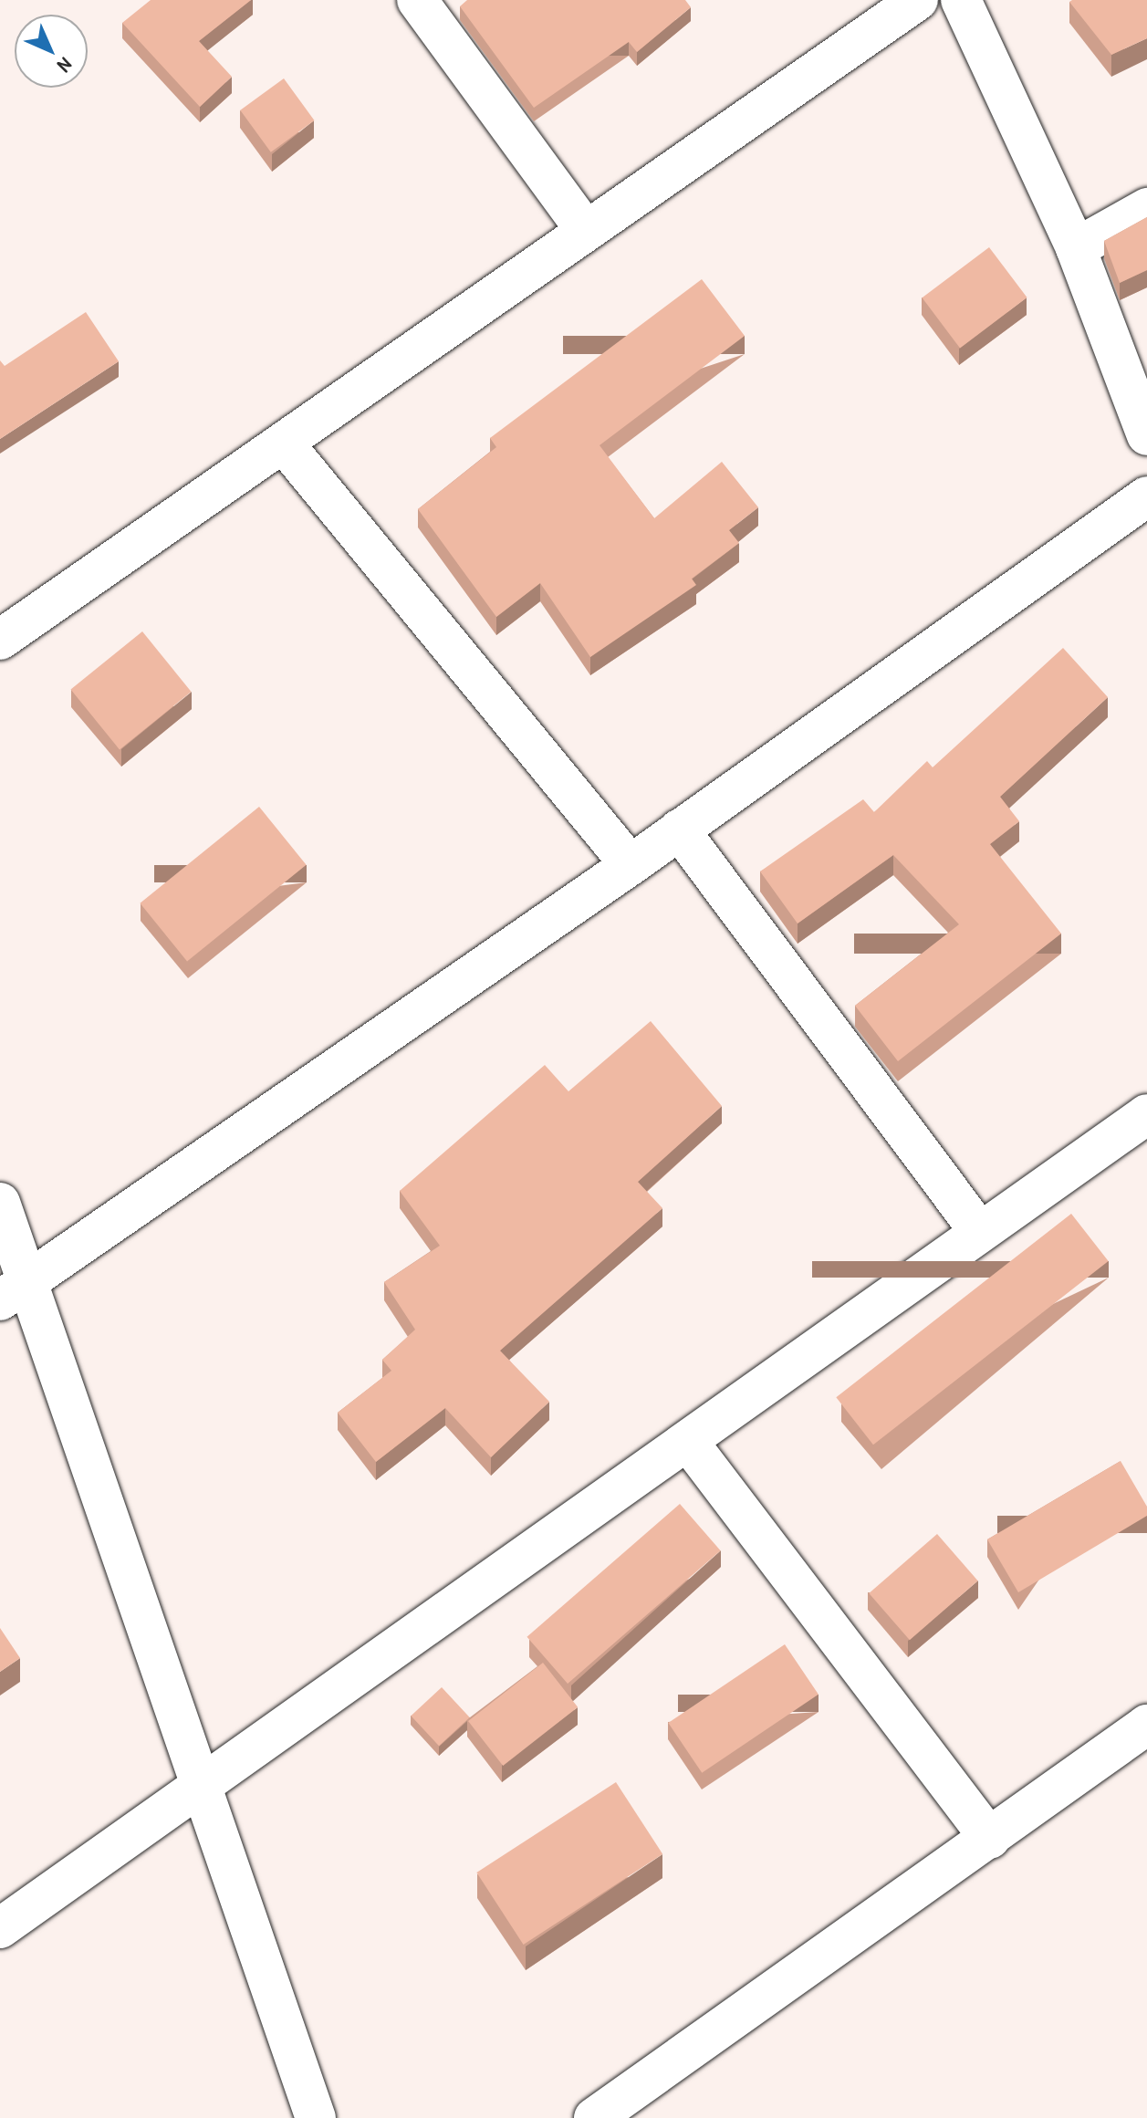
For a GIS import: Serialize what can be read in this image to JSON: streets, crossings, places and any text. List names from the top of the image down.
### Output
{
  "north": "bottom right"
}
